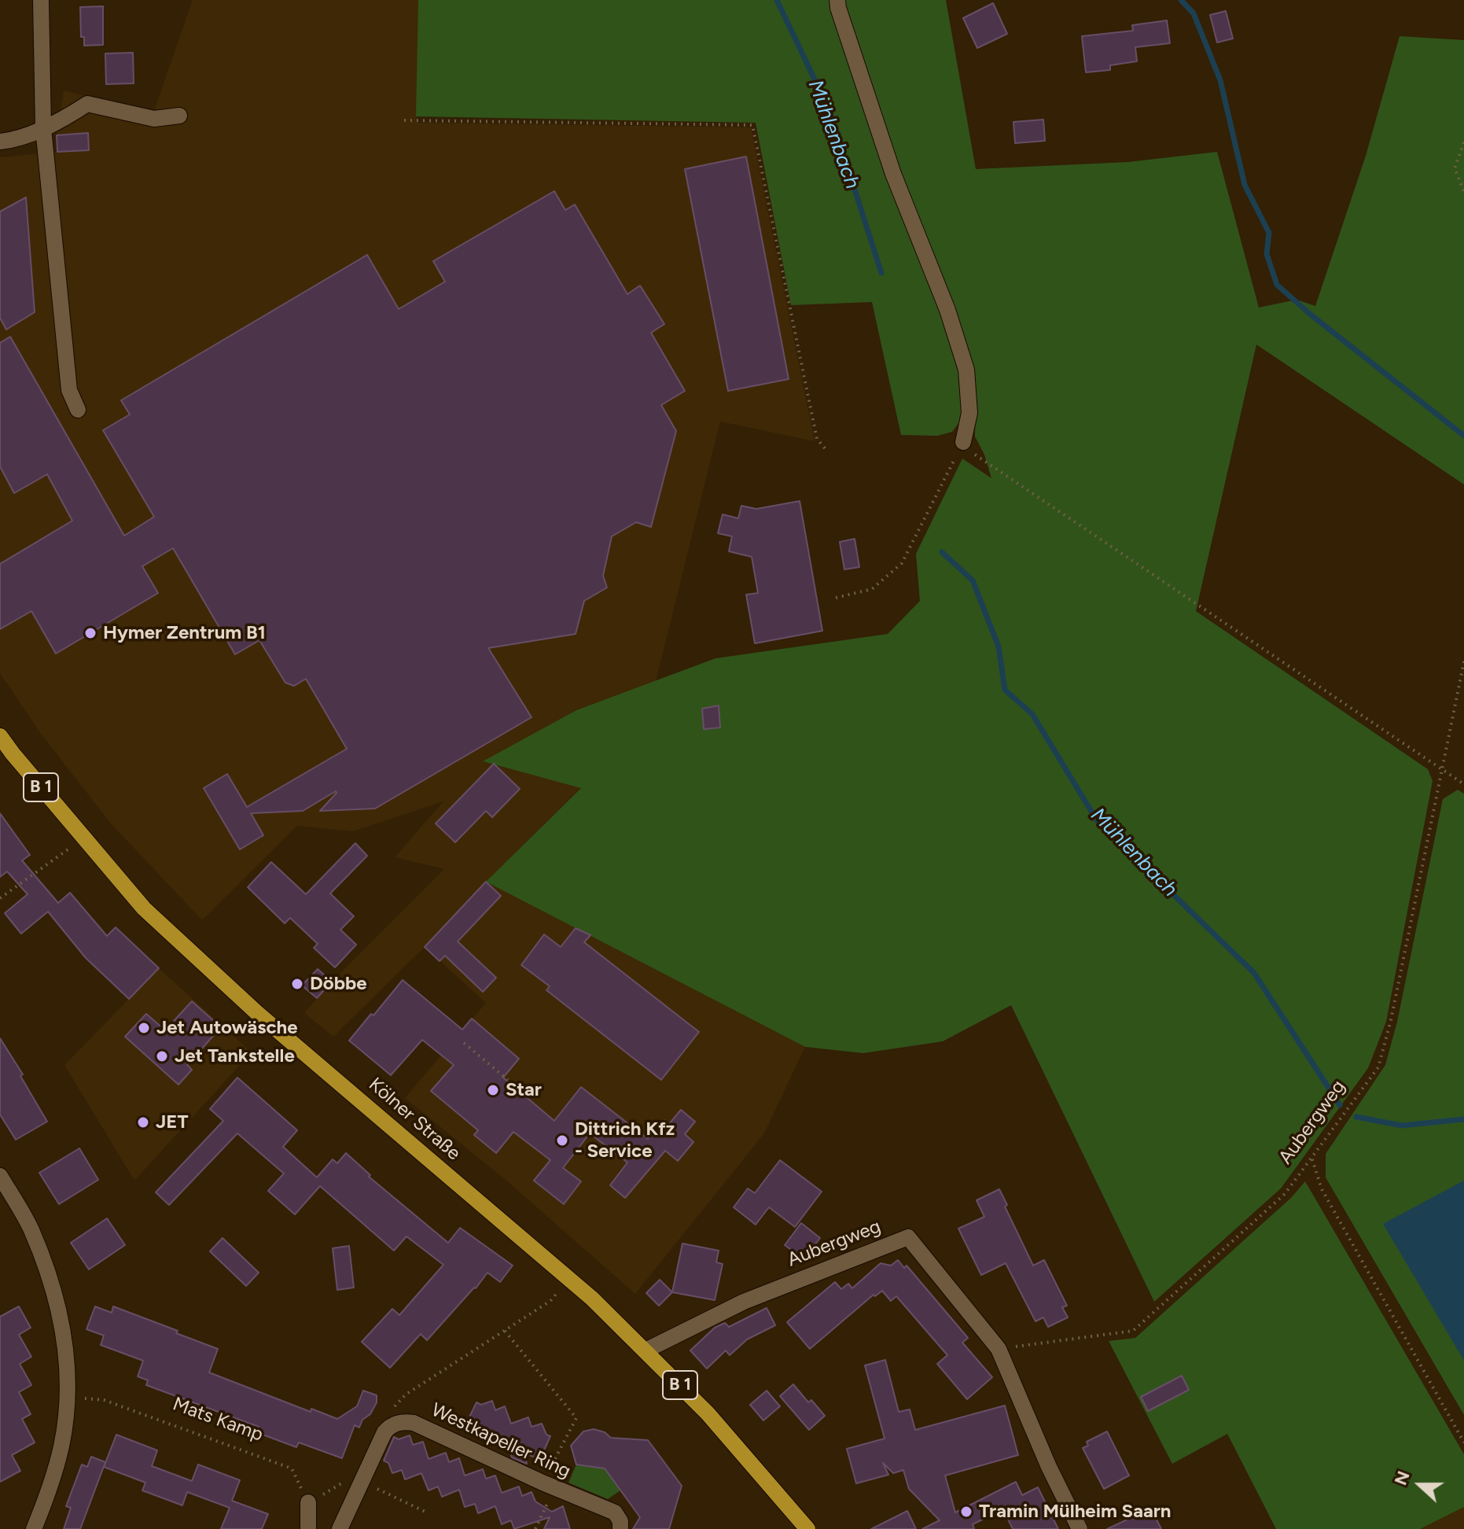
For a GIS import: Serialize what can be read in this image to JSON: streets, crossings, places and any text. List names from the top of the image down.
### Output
{
  "streets": {
    "main road": ["B 1", "Kölner Straße"],
    "street": ["Aubergweg", "Westkapeller Ring"],
    "path": ["Mats Kamp"]
  },
  "crossings": [
    ["Kölner Straße", "Aubergweg"]
  ],
  "water": ["Mühlenbach"],
  "places": [
    "Hymer Zentrum B1",
    "Döbbe",
    "Jet Autowäsche",
    "Jet Tankstelle",
    "Star",
    "JET",
    "Dittrich Kfz - Service",
    "Tramin Mülheim Saarn"
  ],
  "north": "left"
}
